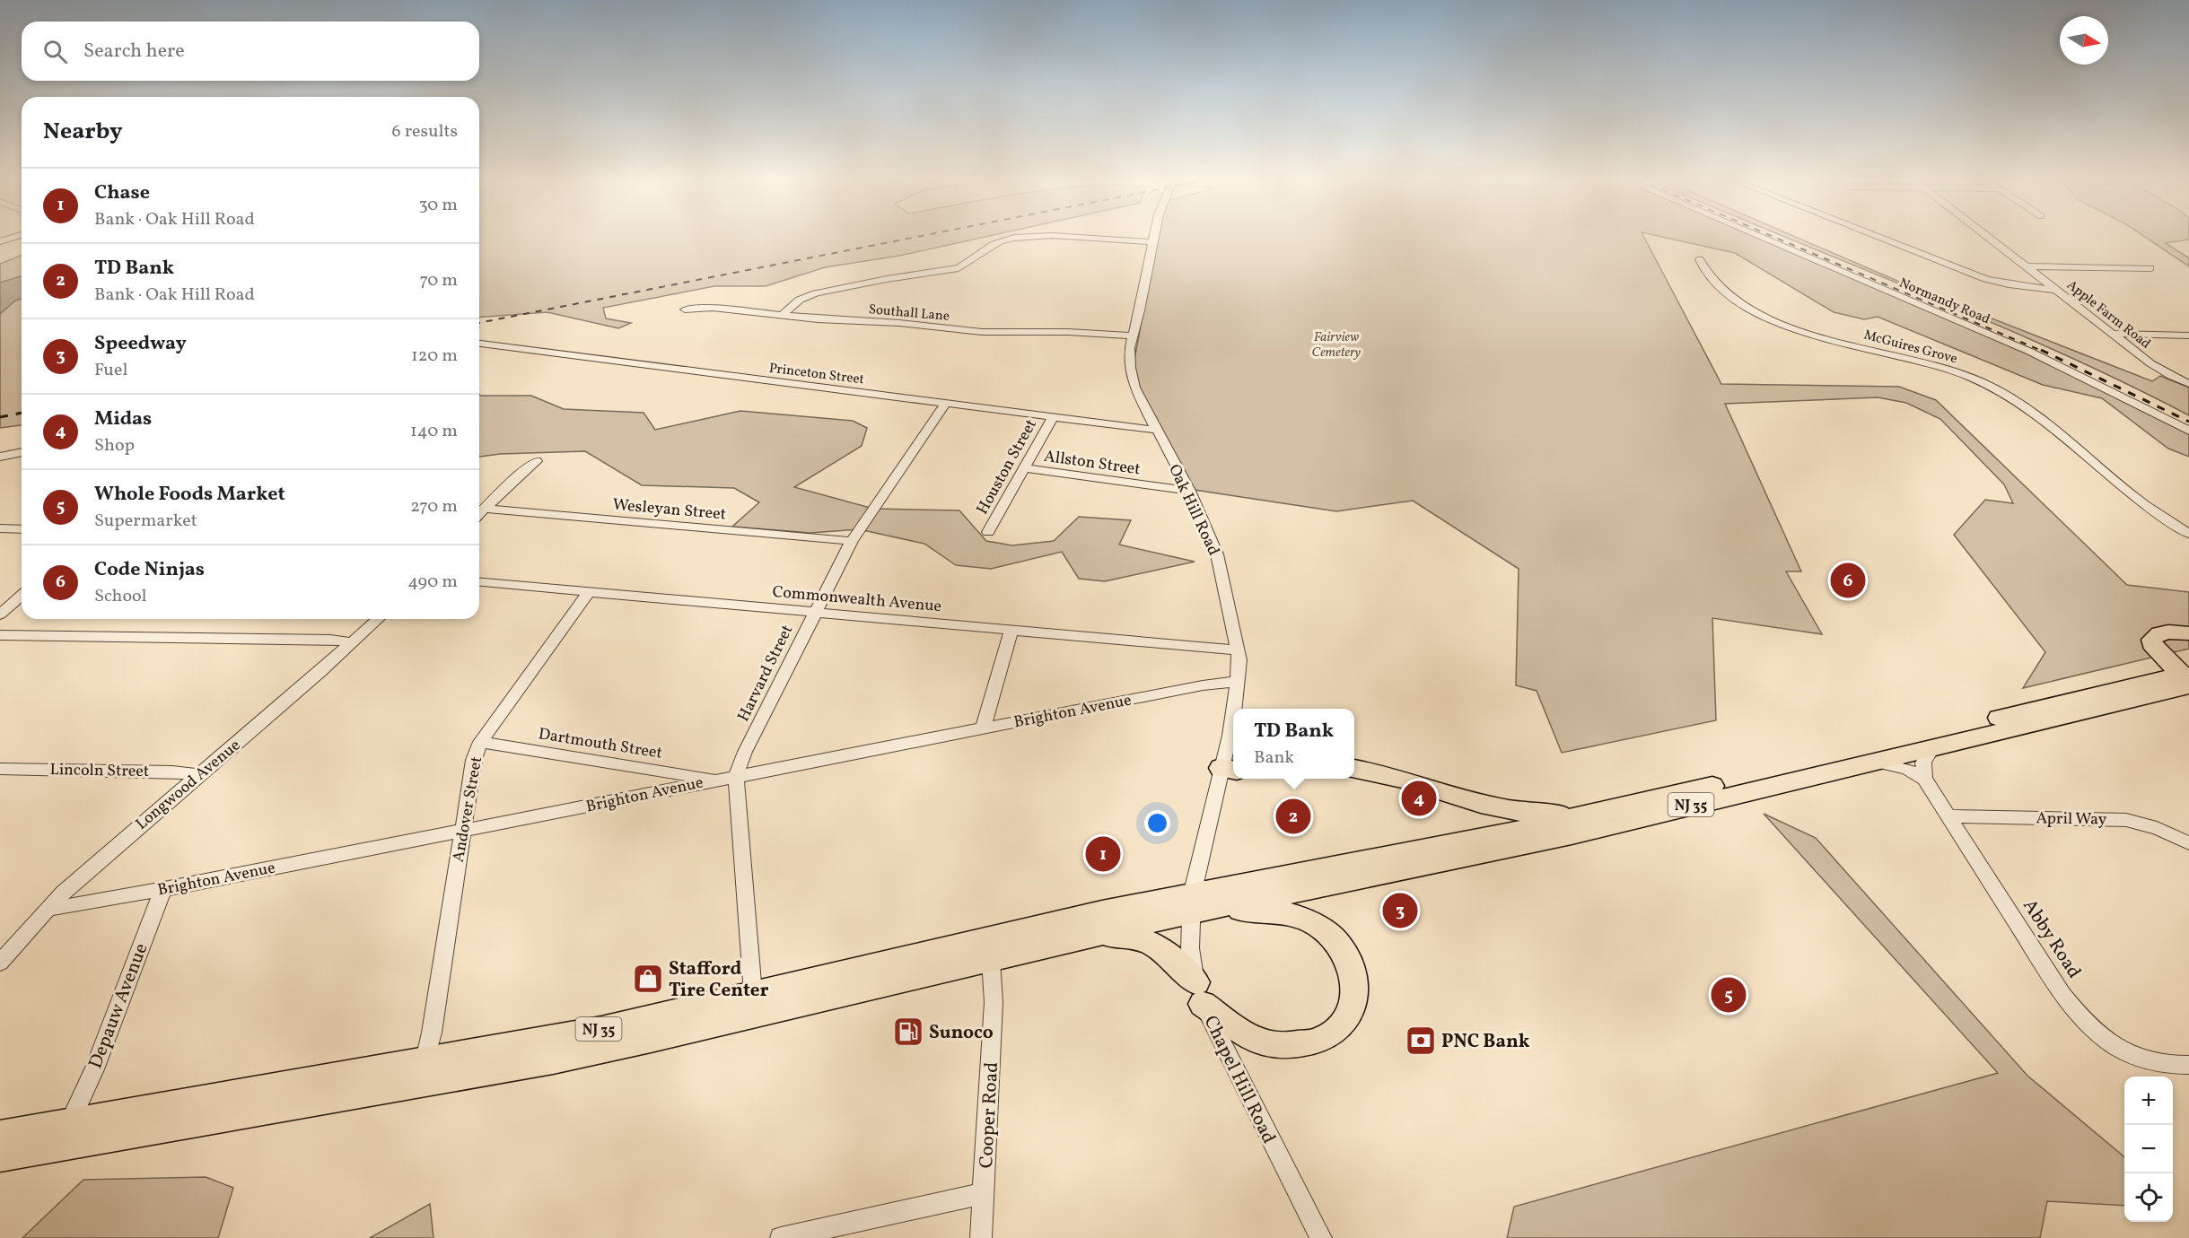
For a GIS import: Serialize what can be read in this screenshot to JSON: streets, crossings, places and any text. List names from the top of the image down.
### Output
{
  "streets": {
    "highway": ["NJ 35"],
    "street": [
      "Normandy Road",
      "Southall Lane",
      "Apple Farm Road",
      "McGuires Grove",
      "Princeton Street",
      "Allston Street",
      "Houston Street",
      "Wesleyan Street",
      "Oak Hill Road",
      "Commonwealth Avenue",
      "Harvard Street",
      "Brighton Avenue",
      "Dartmouth Street",
      "Lincoln Street",
      "Longwood Avenue",
      "Andover Street",
      "April Way",
      "Abby Road",
      "Depauw Avenue",
      "Chapel Hill Road",
      "Cooper Road"
    ]
  },
  "crossings": [
    ["Southall Lane", "Oak Hill Road"],
    ["Princeton Street", "Houston Street"],
    ["Princeton Street", "Oak Hill Road"],
    ["Princeton Street", "Harvard Street"],
    ["Allston Street", "Houston Street"],
    ["Allston Street", "Oak Hill Road"],
    ["Wesleyan Street", "Harvard Street"],
    ["Oak Hill Road", "Commonwealth Avenue"],
    ["Oak Hill Road", "Brighton Avenue"],
    ["Oak Hill Road", "NJ 35"],
    ["Oak Hill Road", "Chapel Hill Road"],
    ["Commonwealth Avenue", "Harvard Street"],
    ["Commonwealth Avenue", "Andover Street"],
    ["Harvard Street", "Brighton Avenue"],
    ["Harvard Street", "NJ 35"],
    ["Brighton Avenue", "Dartmouth Street"],
    ["Brighton Avenue", "Longwood Avenue"],
    ["Brighton Avenue", "Andover Street"],
    ["Brighton Avenue", "Depauw Avenue"],
    ["Dartmouth Street", "Andover Street"],
    ["Lincoln Street", "Longwood Avenue"],
    ["NJ 35", "Andover Street"],
    ["NJ 35", "Depauw Avenue"],
    ["NJ 35", "Chapel Hill Road"],
    ["NJ 35", "Cooper Road"],
    ["April Way", "Abby Road"]
  ],
  "parks": ["Fairview Cemetery"],
  "places": {
    "shop": ["Stafford Tire Center"],
    "fuel station": ["Sunoco"],
    "bank": ["PNC Bank"]
  },
  "north": "right",
  "page": {
    "search": "Search here",
    "heading": ["Nearby", "6 results"],
    "list": [
      {
        "mark": "1",
        "name": "Chase",
        "note": "Bank · Oak Hill Road",
        "value": "30 m"
      },
      {
        "mark": "2",
        "name": "TD Bank",
        "note": "Bank · Oak Hill Road",
        "value": "70 m"
      },
      {
        "mark": "3",
        "name": "Speedway",
        "note": "Fuel",
        "value": "120 m"
      },
      {
        "mark": "4",
        "name": "Midas",
        "note": "Shop",
        "value": "140 m"
      },
      {
        "mark": "5",
        "name": "Whole Foods Market",
        "note": "Supermarket",
        "value": "270 m"
      },
      {
        "mark": "6",
        "name": "Code Ninjas",
        "note": "School",
        "value": "490 m"
      }
    ],
    "pins": [
      "6",
      "4",
      "2",
      "1",
      "3",
      "5"
    ],
    "popup": ["TD Bank", "Bank"],
    "map_buttons": ["+", "−"]
  }
}
